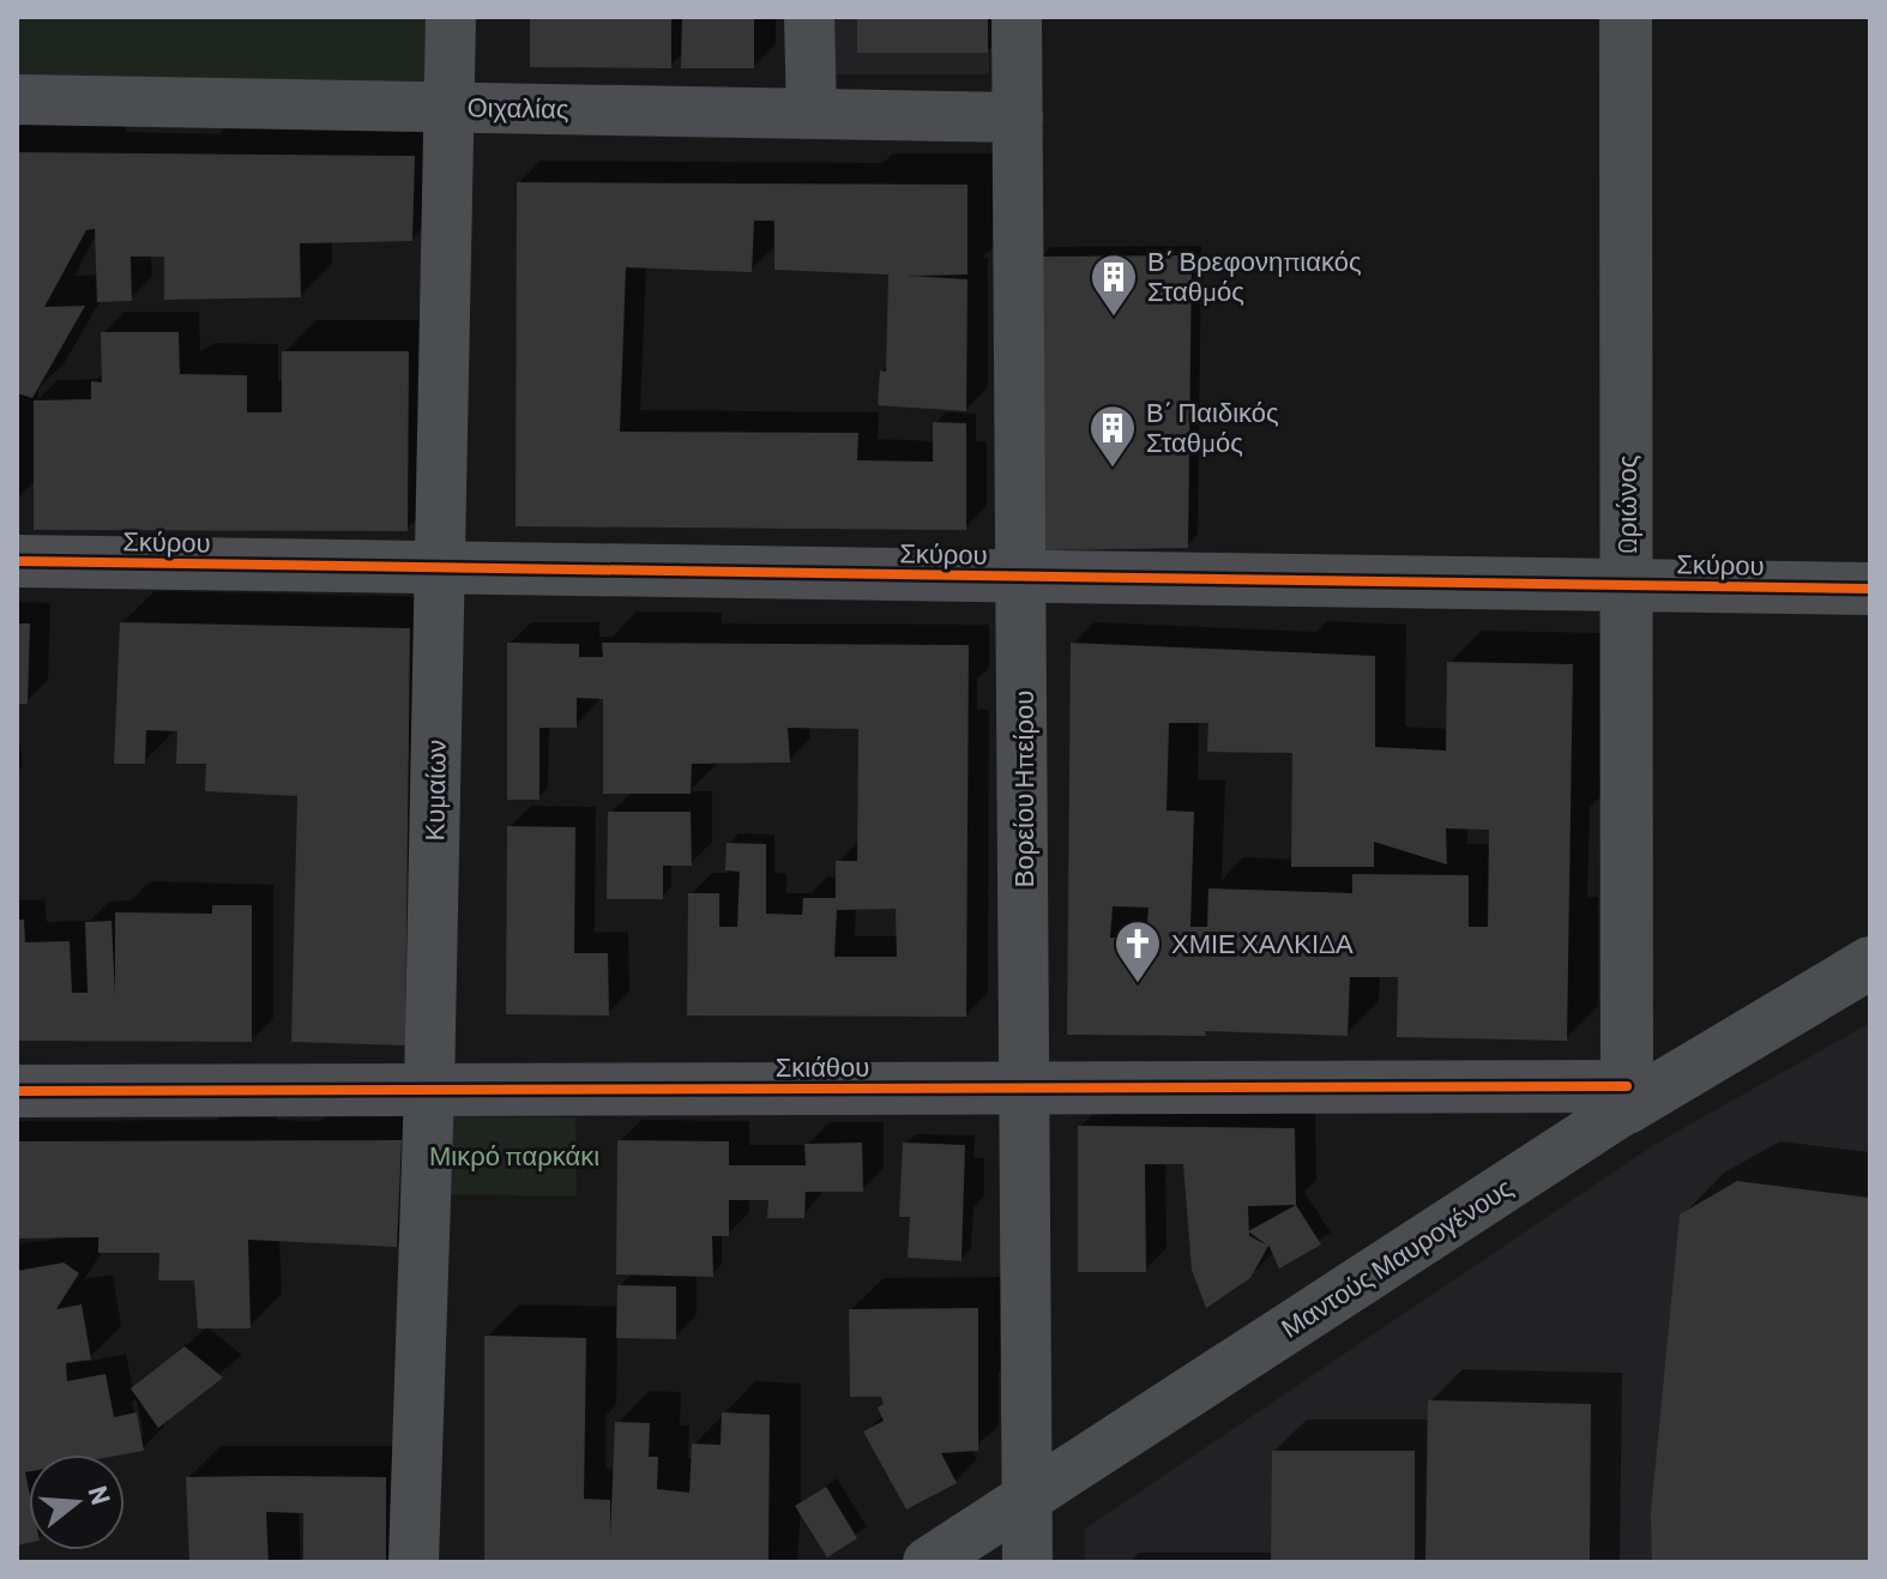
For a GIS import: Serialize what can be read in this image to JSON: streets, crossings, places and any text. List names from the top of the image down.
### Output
{
  "streets": {
    "street": [
      "Οιχαλίας",
      "Ωριώνος",
      "Σκύρου",
      "Βορείου Ηπείρου",
      "Κυμαίων",
      "Σκιάθου",
      "Μαντούς Μαυρογένους"
    ]
  },
  "crossings": [
    ["Οιχαλίας", "Βορείου Ηπείρου"],
    ["Οιχαλίας", "Κυμαίων"],
    ["Ωριώνος", "Σκύρου"],
    ["Ωριώνος", "Σκιάθου"],
    ["Ωριώνος", "Μαντούς Μαυρογένους"],
    ["Σκύρου", "Βορείου Ηπείρου"],
    ["Σκύρου", "Κυμαίων"],
    ["Βορείου Ηπείρου", "Σκιάθου"],
    ["Βορείου Ηπείρου", "Μαντούς Μαυρογένους"],
    ["Κυμαίων", "Σκιάθου"],
    ["Σκιάθου", "Μαντούς Μαυρογένους"]
  ],
  "parks": ["Μικρό παρκάκι"],
  "places": {
    "building": ["Β΄ Βρεφονηπιακός Σταθμός", "Β΄ Παιδικός Σταθμός"],
    "church": ["ΧΜΙΕ ΧΑΛΚΙΔΑ"]
  },
  "north": "right"
}
